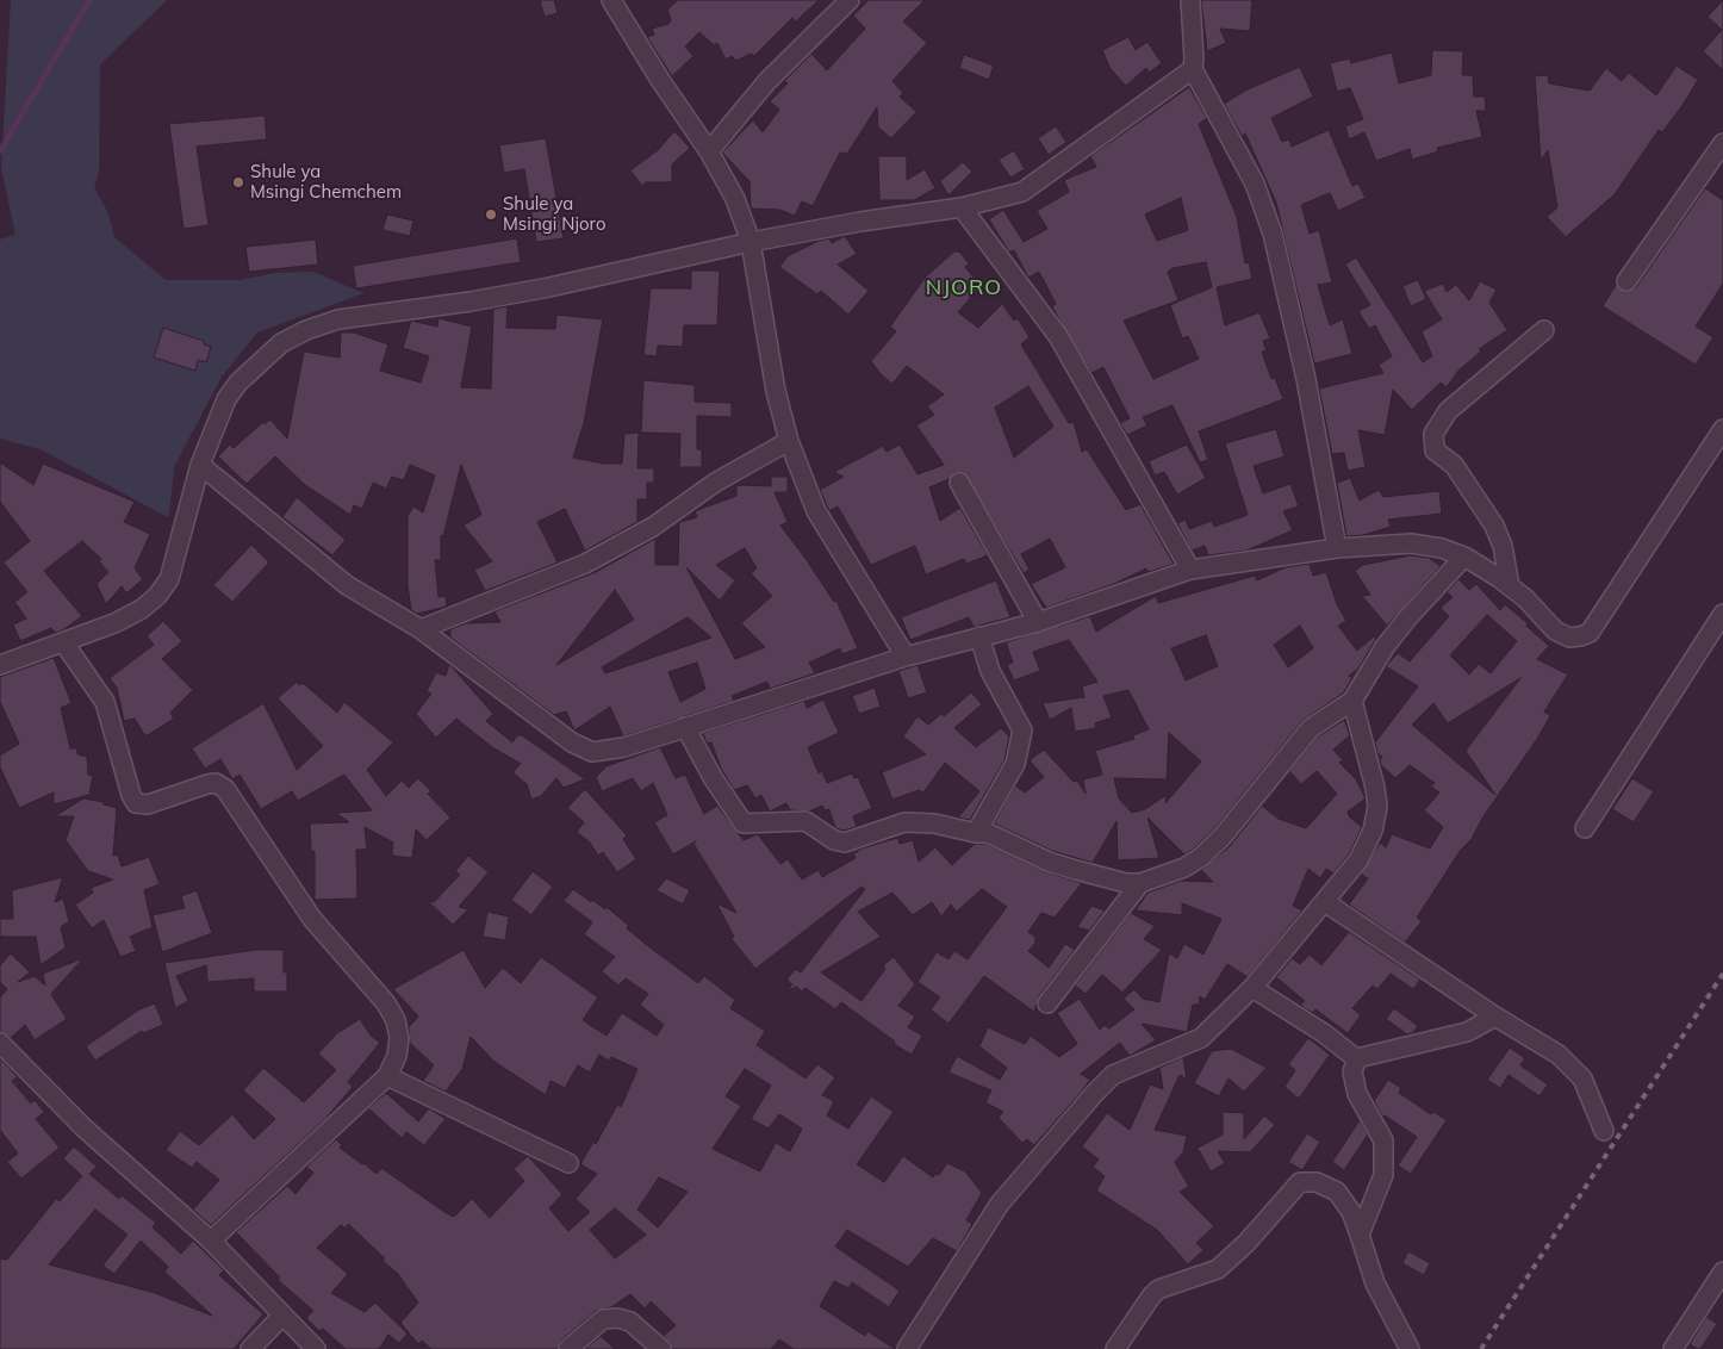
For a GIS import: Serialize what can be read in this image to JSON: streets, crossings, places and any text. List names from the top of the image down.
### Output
{
  "districts": ["NJORO"],
  "places": ["Shule ya Msingi Chemchem", "Shule ya Msingi Njoro"]
}
